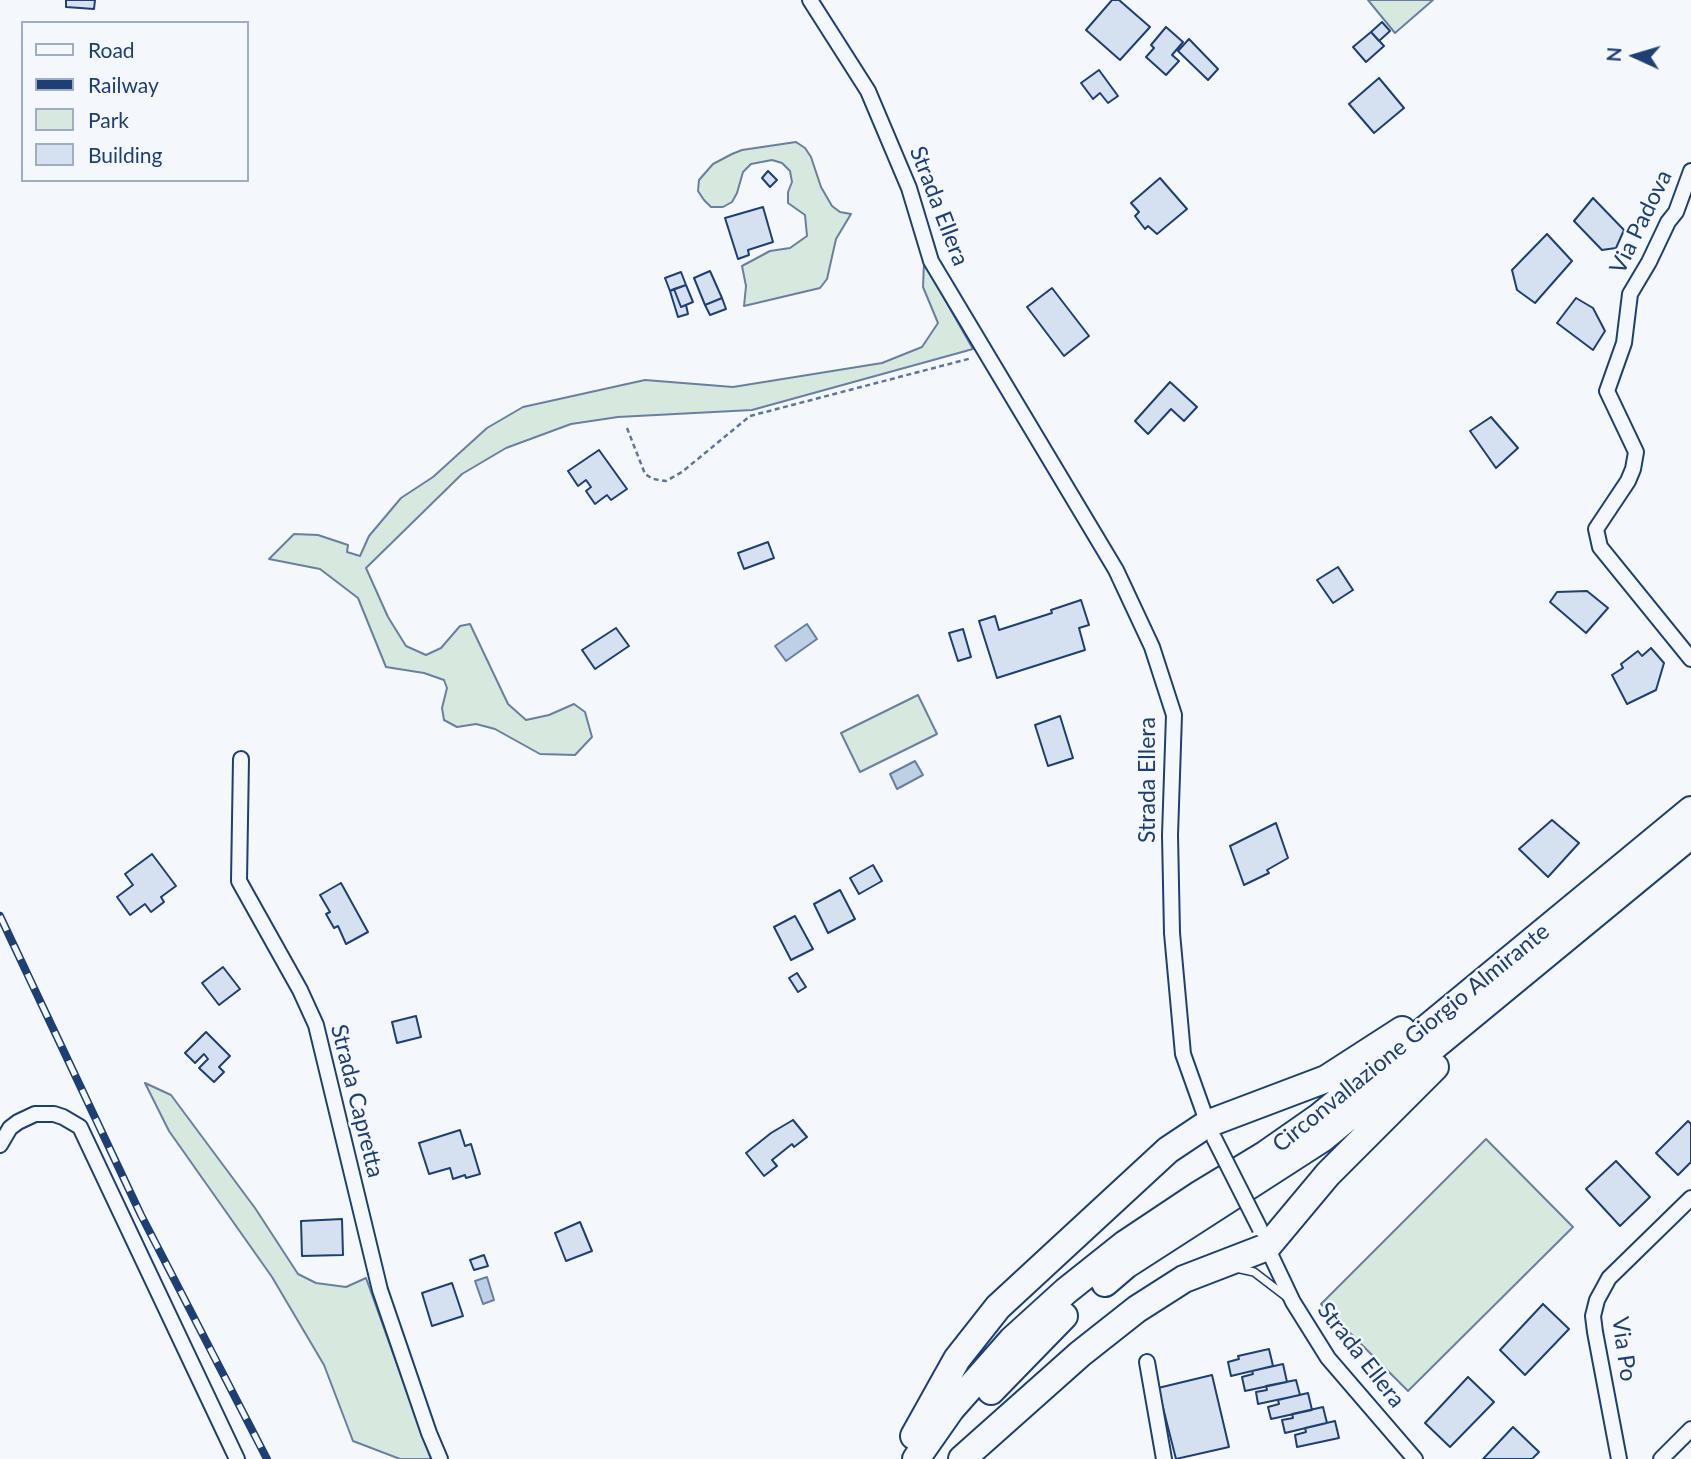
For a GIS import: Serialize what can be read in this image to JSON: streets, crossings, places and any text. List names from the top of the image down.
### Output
{
  "streets": {
    "highway": ["Circonvallazione Giorgio Almirante"],
    "street": [
      "Strada Ellera",
      "Via Padova",
      "Strada Capretta",
      "Via Po"
    ]
  },
  "legend": [
    "Road",
    "Railway",
    "Park",
    "Building"
  ],
  "north": "left"
}
